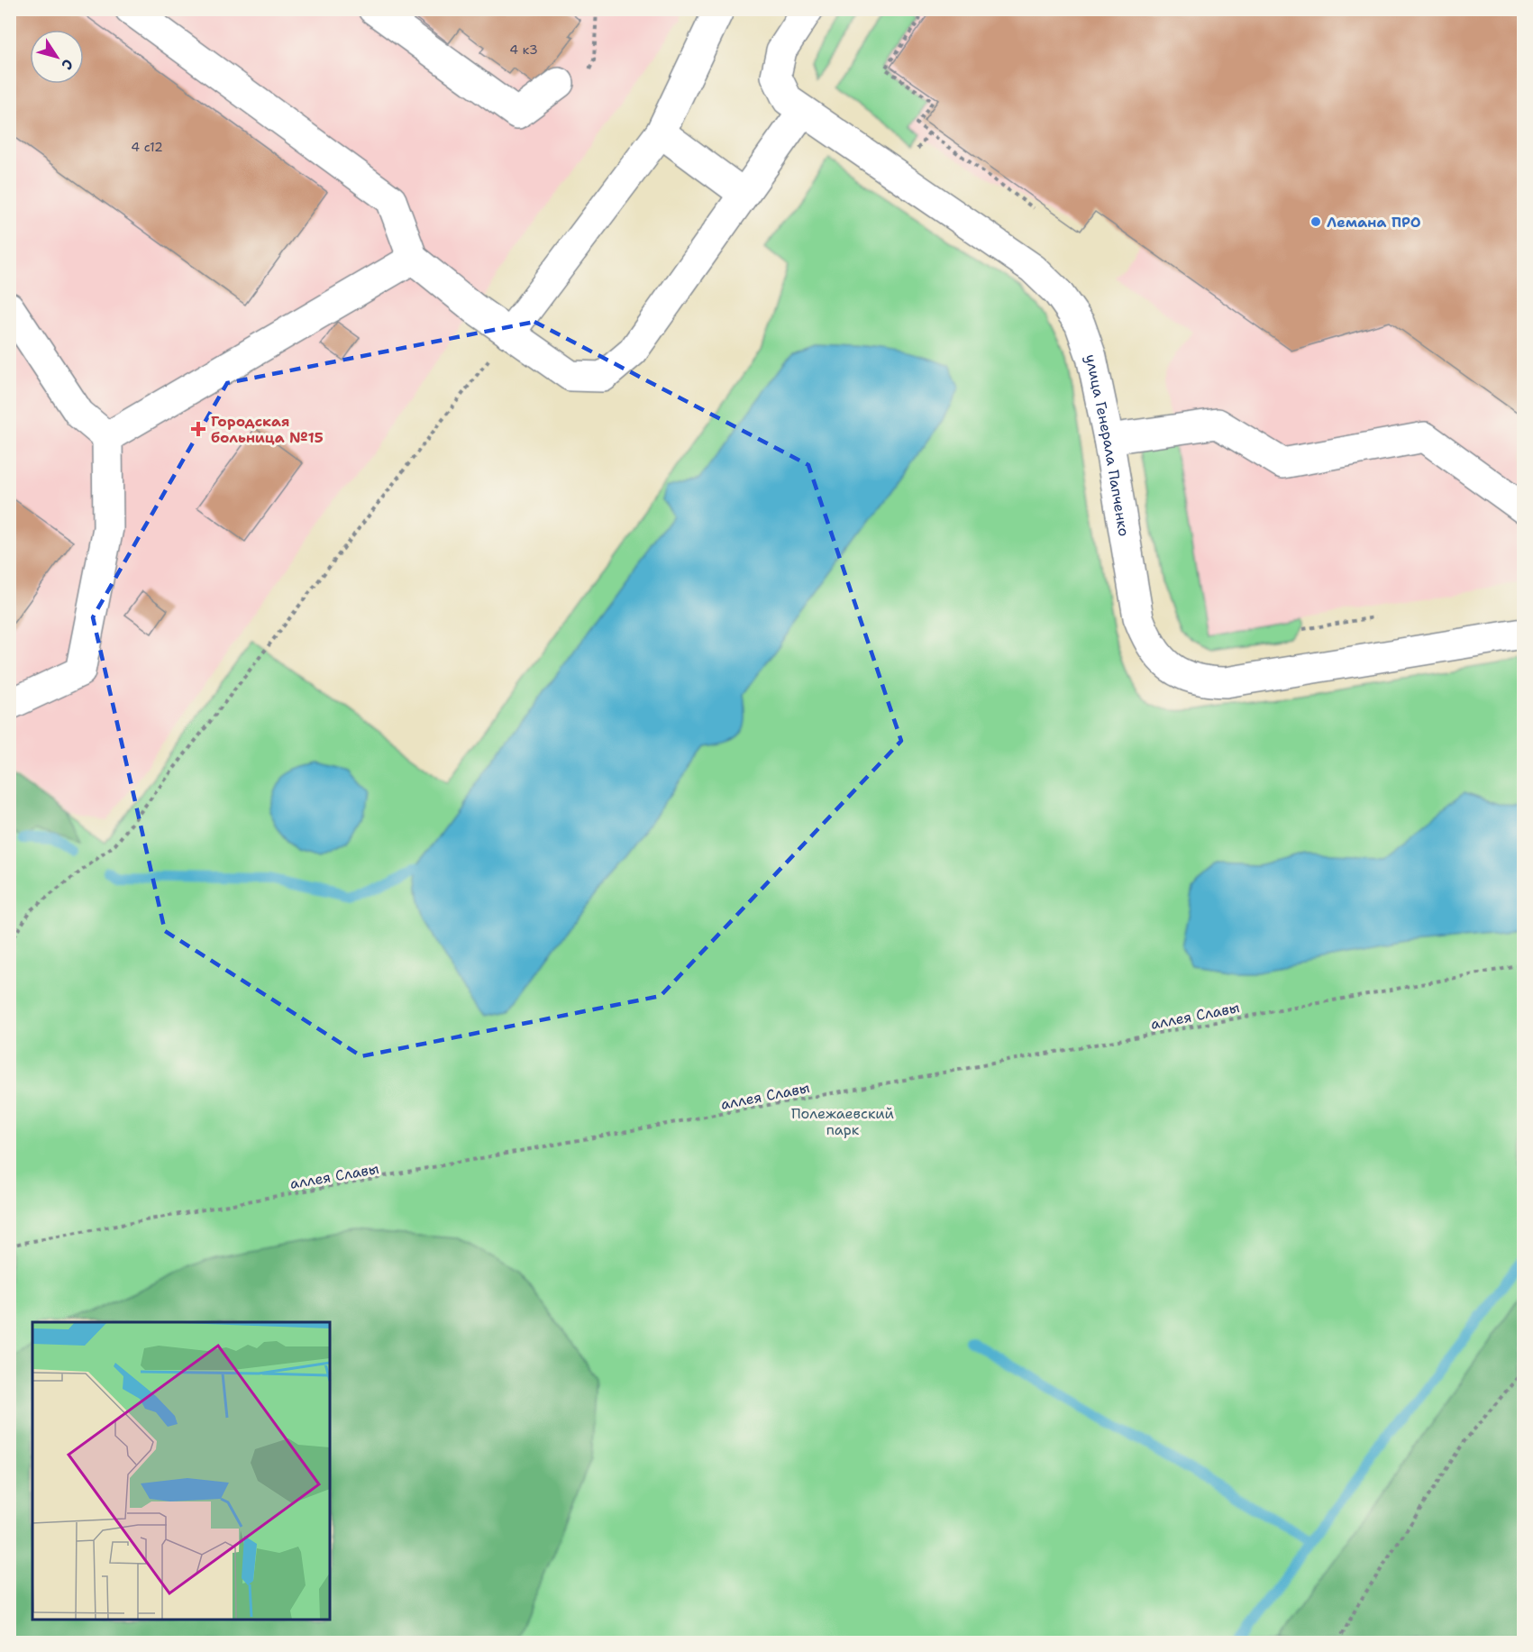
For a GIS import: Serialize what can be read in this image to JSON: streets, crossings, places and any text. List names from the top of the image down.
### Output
{
  "streets": {
    "street": ["улица Генерала Папченко"],
    "path": ["аллея Славы"]
  },
  "parks": ["Полежаевский парк"],
  "places": {
    "other": ["Лемана ПРО"],
    "health": ["Городская больница №15"]
  },
  "house_numbers": ["4 к3", "4 с12"],
  "north": "bottom right"
}
